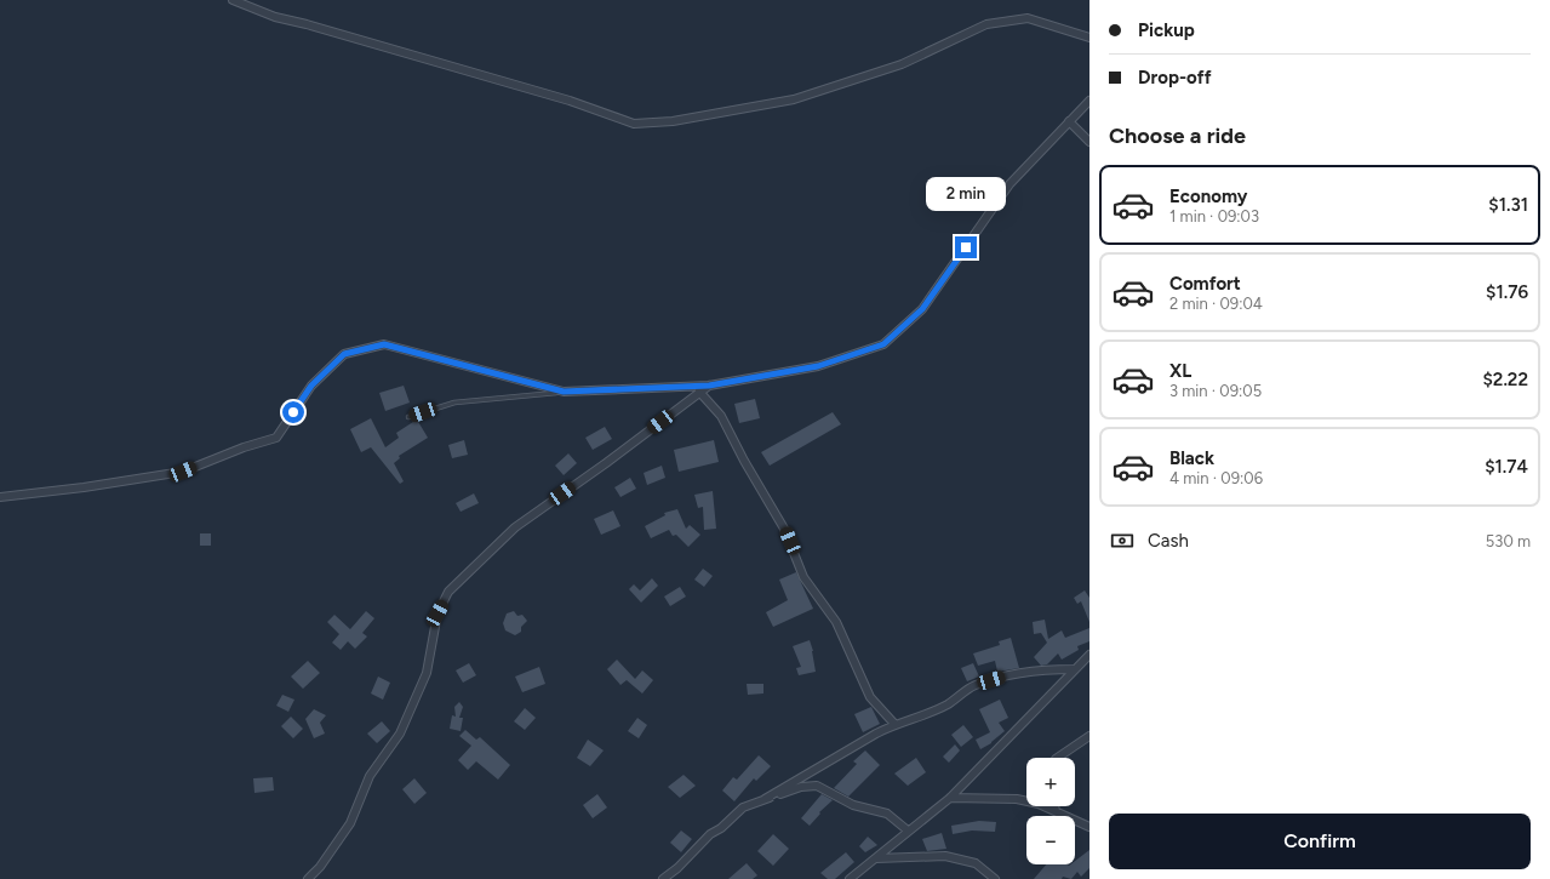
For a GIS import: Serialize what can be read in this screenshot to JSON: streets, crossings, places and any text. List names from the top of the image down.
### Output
{
  "page": {
    "banner": ["Pickup", "Drop-off"],
    "heading": "Choose a ride",
    "list": [
      {
        "name": "Economy",
        "note": "1 min · 09:03",
        "value": "$1.31"
      },
      {
        "name": "Comfort",
        "note": "2 min · 09:04",
        "value": "$1.76"
      },
      {
        "name": "XL",
        "note": "3 min · 09:05",
        "value": "$2.22"
      },
      {
        "name": "Black",
        "note": "4 min · 09:06",
        "value": "$1.74"
      }
    ],
    "bubble": "2 min",
    "pay": ["Cash", "530 m"],
    "map_buttons": ["+", "−"],
    "buttons": "Confirm"
  }
}
